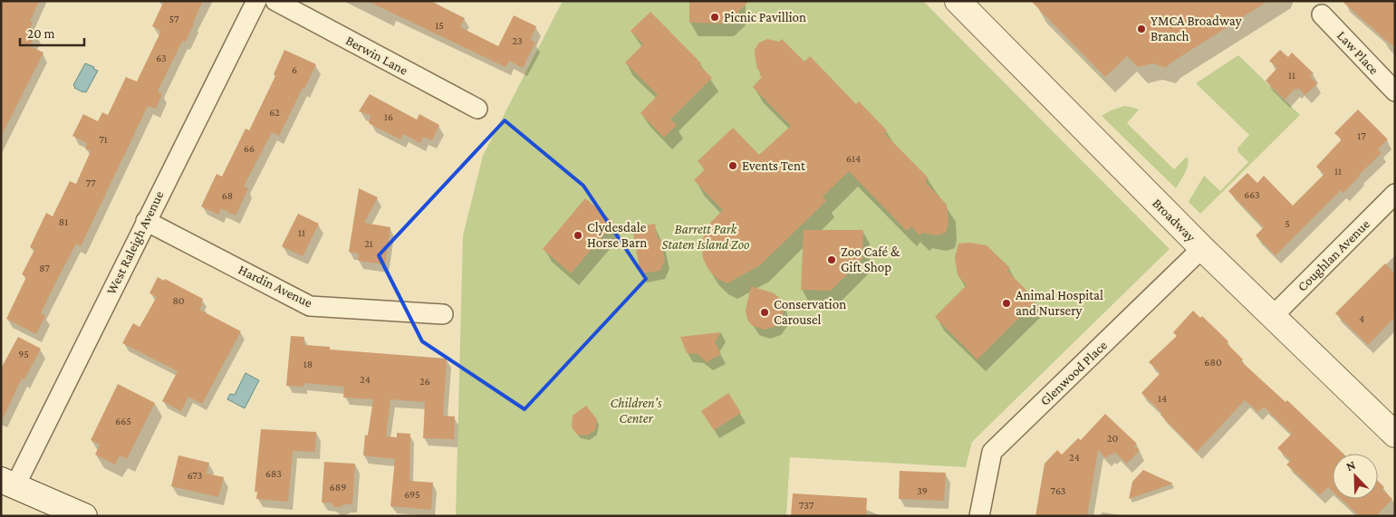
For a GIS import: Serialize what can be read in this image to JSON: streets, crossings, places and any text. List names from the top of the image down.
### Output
{
  "streets": {
    "street": [
      "Law Place",
      "Berwin Lane",
      "Broadway",
      "West Raleigh Avenue",
      "Coughlan Avenue",
      "Hardin Avenue",
      "Glenwood Place"
    ]
  },
  "crossings": [
    ["Broadway", "Coughlan Avenue"],
    ["Broadway", "Glenwood Place"],
    ["West Raleigh Avenue", "Hardin Avenue"]
  ],
  "parks": ["Barrett Park Staten Island Zoo", "Children's Center"],
  "places": [
    "Picnic Pavillion",
    "YMCA Broadway Branch",
    "Events Tent",
    "Clydesdale Horse Barn",
    "Zoo Café & Gift Shop",
    "Animal Hospital and Nursery",
    "Conservation Carousel"
  ],
  "house_numbers": [
    "57",
    "15",
    "23",
    "63",
    "6",
    "11",
    "62",
    "16",
    "17",
    "71",
    "66",
    "614",
    "11",
    "77",
    "663",
    "68",
    "81",
    "5",
    "11",
    "21",
    "87",
    "80",
    "4",
    "95",
    "680",
    "18",
    "24",
    "26",
    "14",
    "665",
    "20",
    "24",
    "683",
    "673",
    "689",
    "39",
    "763",
    "695",
    "737"
  ],
  "scale_bar": "20 m",
  "north": "top left"
}
